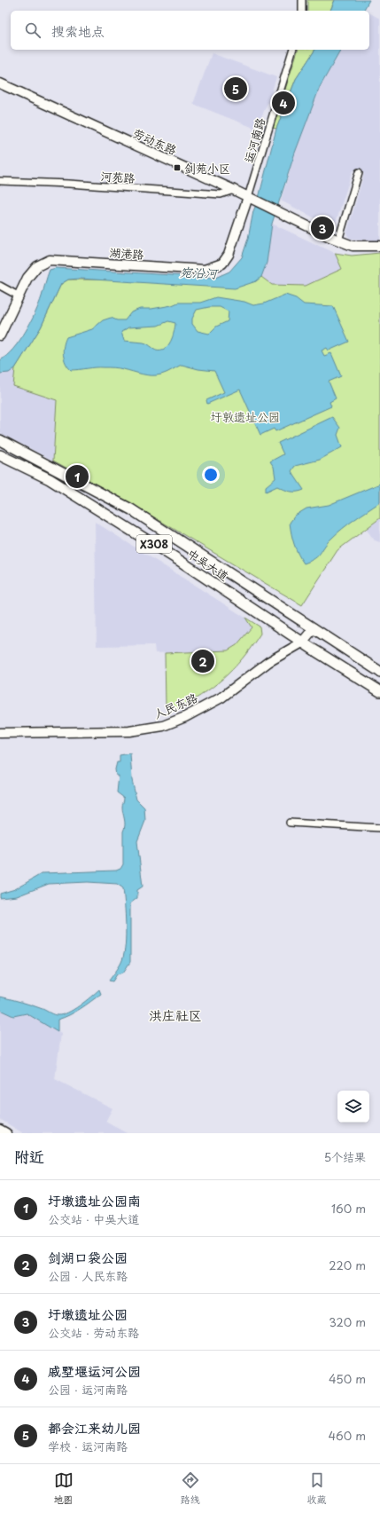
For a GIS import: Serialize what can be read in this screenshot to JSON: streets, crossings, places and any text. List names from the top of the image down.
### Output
{
  "streets": {
    "main road": ["X308", "中吴大道"],
    "street": [
      "运河南路",
      "劳动东路",
      "河苑路",
      "湖港路",
      "人民东路"
    ]
  },
  "crossings": [
    ["运河南路", "劳动东路"],
    ["运河南路", "湖港路"],
    ["劳动东路", "河苑路"],
    ["劳动东路", "湖港路"],
    ["中吴大道", "人民东路"]
  ],
  "districts": ["洪庄社区"],
  "water": ["宛沿河"],
  "parks": ["圩敦遗址公园"],
  "places": {
    "transit": ["剑苑小区"]
  },
  "page": {
    "search": "搜索地点",
    "pins": [
      "5",
      "4",
      "3",
      "1",
      "2"
    ],
    "heading": ["附近", "5个结果"],
    "list": [
      {
        "mark": "1",
        "name": "圩墩遗址公园南",
        "note": "公交站 · 中吴大道",
        "value": "160 m"
      },
      {
        "mark": "2",
        "name": "剑湖口袋公园",
        "note": "公园 · 人民东路",
        "value": "220 m"
      },
      {
        "mark": "3",
        "name": "圩墩遗址公园",
        "note": "公交站 · 劳动东路",
        "value": "320 m"
      },
      {
        "mark": "4",
        "name": "戚墅堰运河公园",
        "note": "公园 · 运河南路",
        "value": "450 m"
      },
      {
        "mark": "5",
        "name": "都会江来幼儿园",
        "note": "学校 · 运河南路",
        "value": "460 m"
      }
    ],
    "nav": ["地图", "路线", "收藏"]
  }
}
